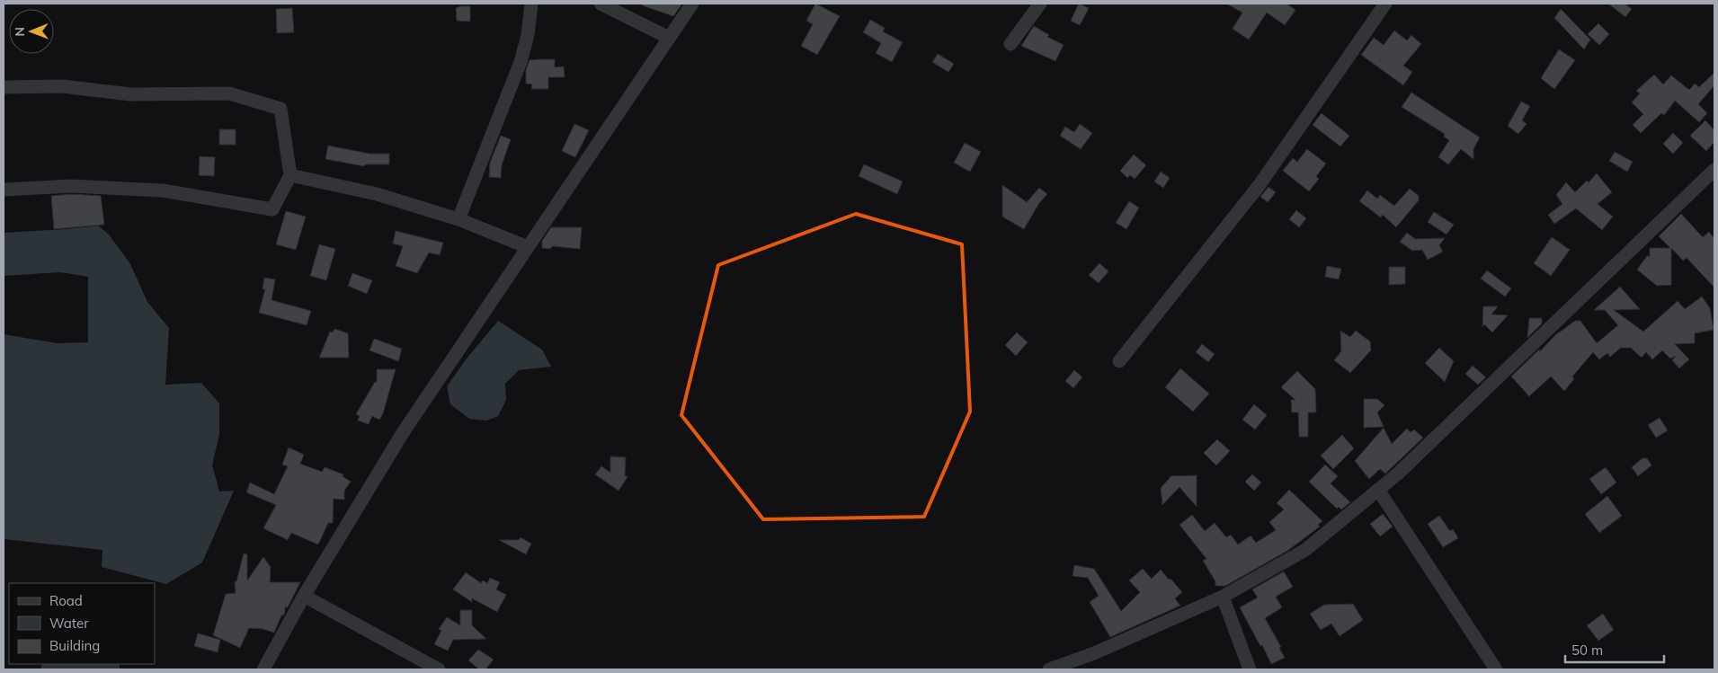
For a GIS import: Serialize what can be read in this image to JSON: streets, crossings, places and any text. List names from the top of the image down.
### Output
{
  "legend": ["Road", "Water", "Building"],
  "scale_bar": "50 m",
  "north": "left"
}
